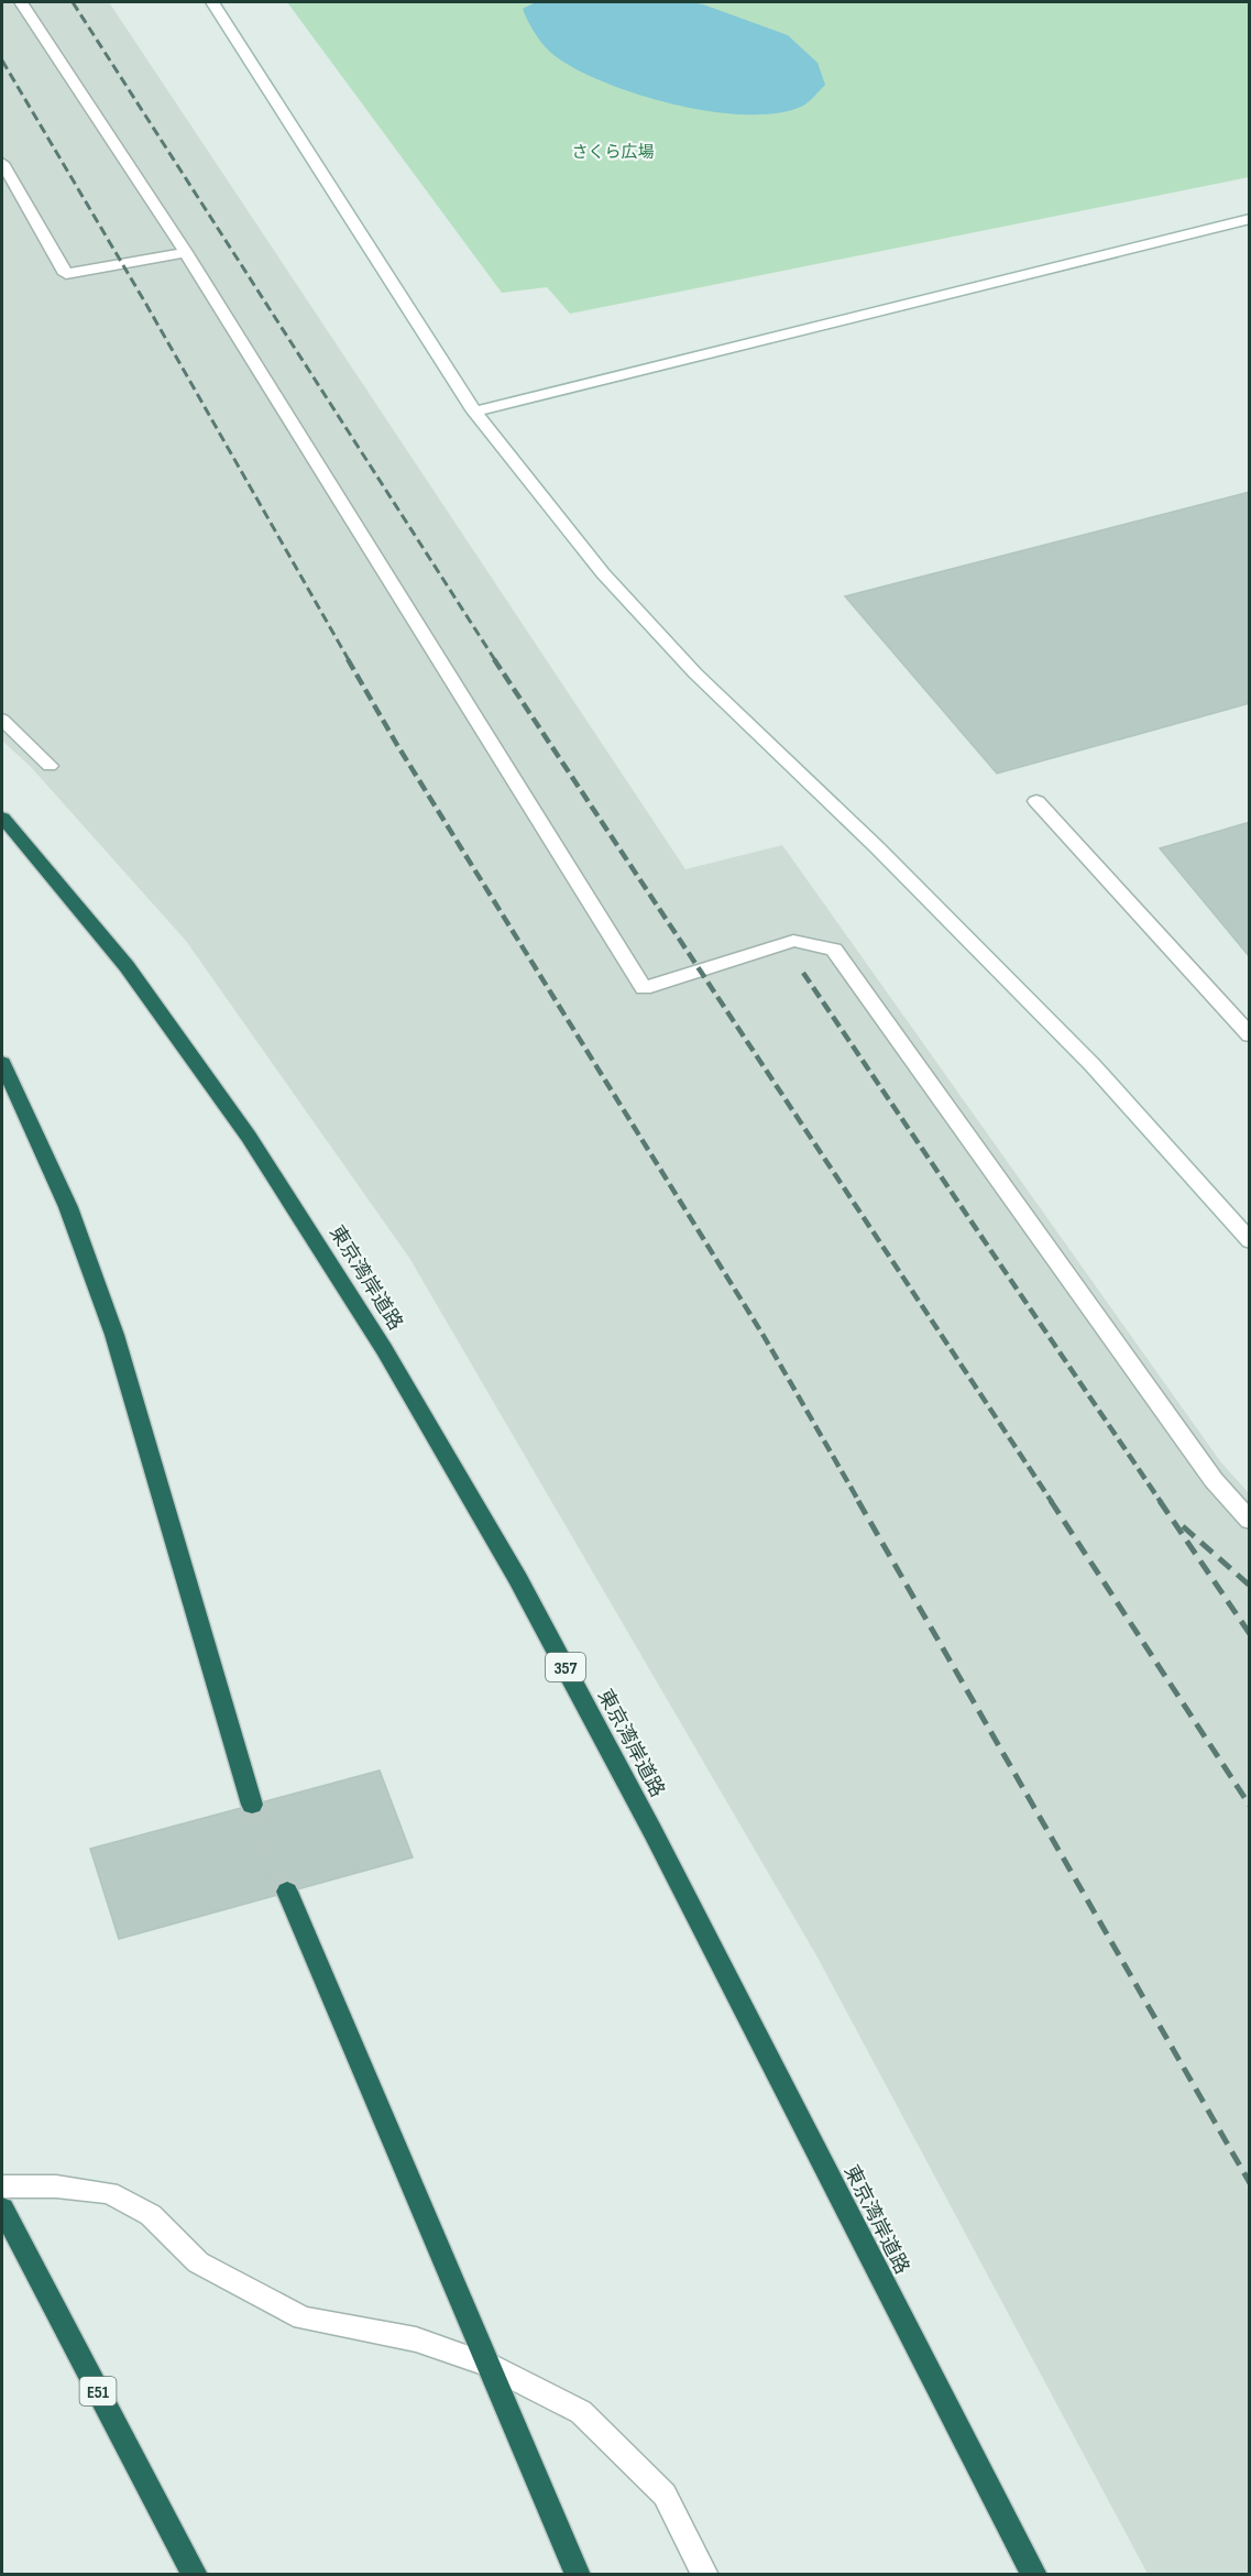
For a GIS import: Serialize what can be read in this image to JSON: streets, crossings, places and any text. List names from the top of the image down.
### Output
{
  "streets": {
    "highway": ["東京湾岸道路", "357", "E51"]
  },
  "parks": ["さくら広場"]
}
